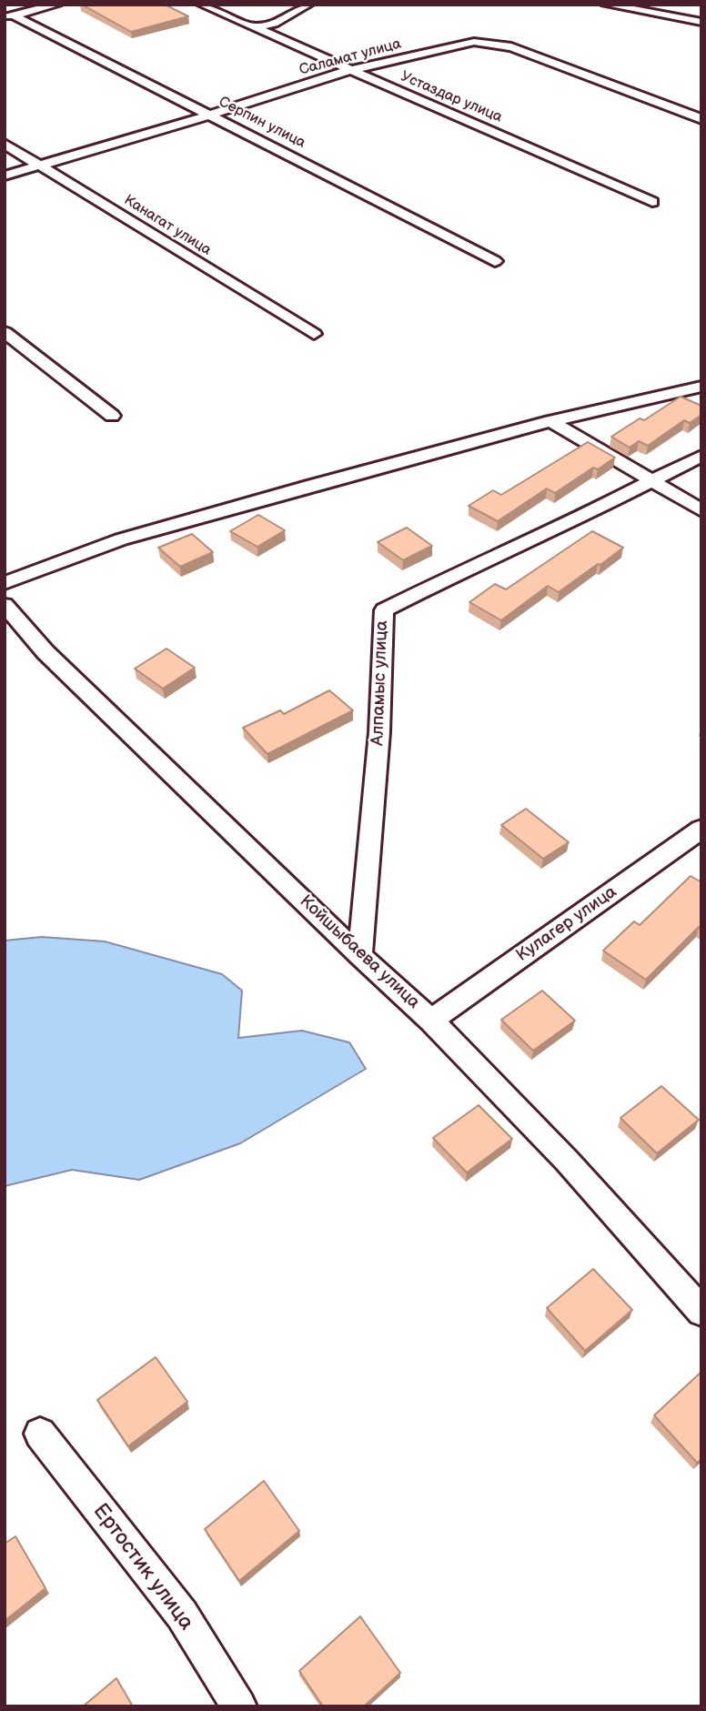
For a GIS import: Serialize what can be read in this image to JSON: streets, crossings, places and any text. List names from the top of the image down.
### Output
{
  "streets": {
    "street": [
      "Саламат улица",
      "Устаздар улица",
      "Серпин улица",
      "Канагат улица",
      "Алпамыс улица",
      "Кулагер улица",
      "Койшыбаева улица",
      "Ертостик улица"
    ]
  },
  "crossings": [
    ["Саламат улица", "Устаздар улица"],
    ["Саламат улица", "Серпин улица"],
    ["Саламат улица", "Канагат улица"],
    ["Алпамыс улица", "Койшыбаева улица"],
    ["Кулагер улица", "Койшыбаева улица"]
  ]
}
